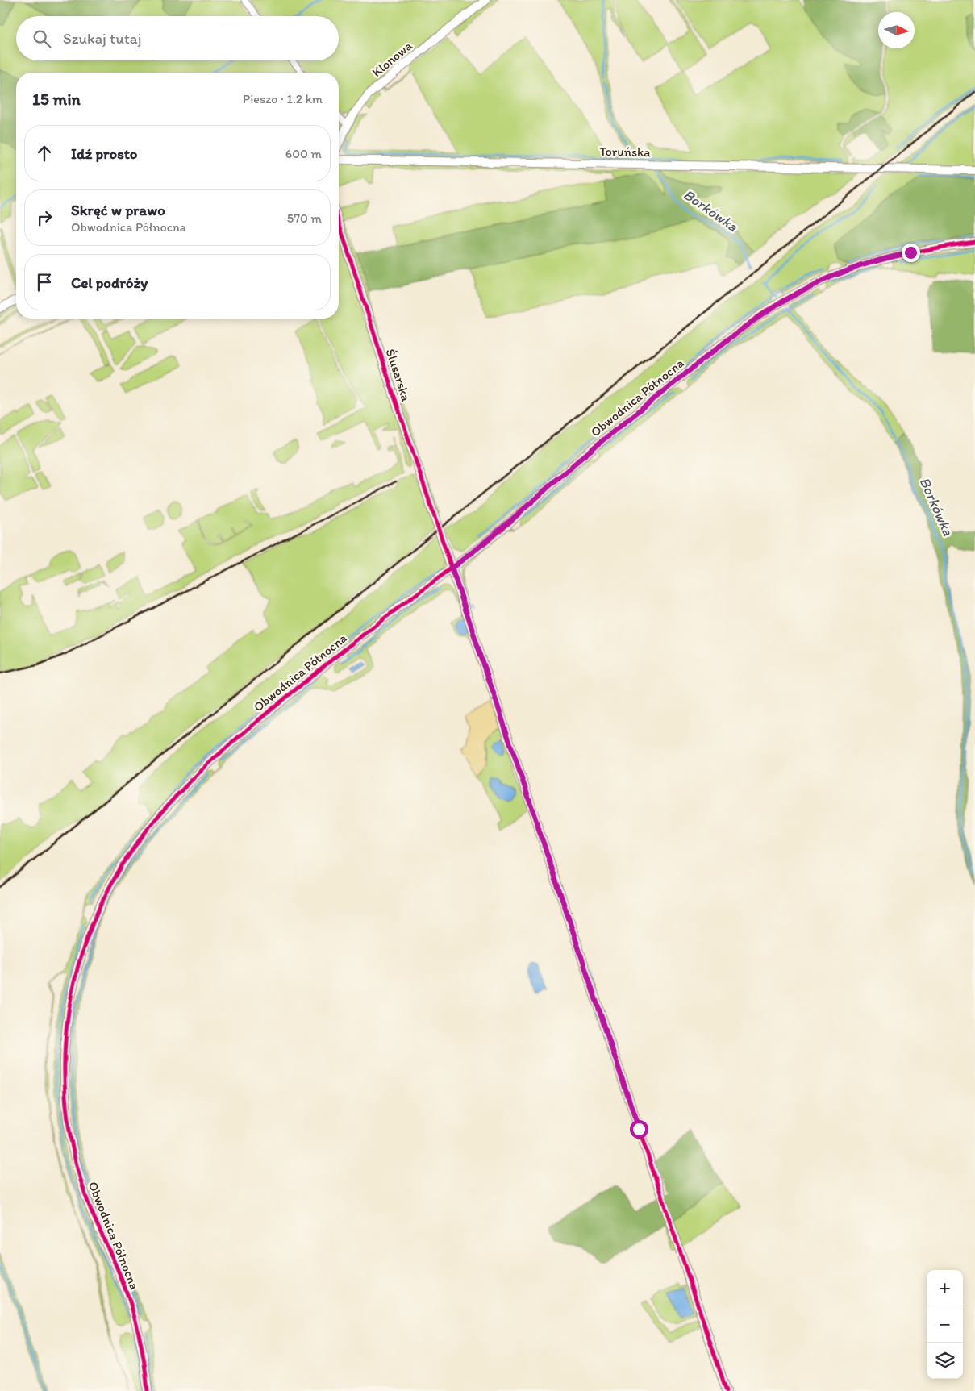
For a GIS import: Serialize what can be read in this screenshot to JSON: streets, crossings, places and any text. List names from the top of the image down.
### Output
{
  "streets": {
    "street": [
      "Klonowa",
      "Toruńska",
      "Ślusarska",
      "Obwodnica Północna"
    ]
  },
  "crossings": [
    ["Ślusarska", "Obwodnica Północna"]
  ],
  "water": ["Borkówka"],
  "north": "right",
  "page": {
    "search": "Szukaj tutaj",
    "heading": ["15 min", "Pieszo · 1.2 km"],
    "list": [
      ["Idź prosto", "600 m"],
      ["Skręć w prawo", "Obwodnica Północna", "570 m"],
      "Cel podróży"
    ],
    "map_buttons": ["+", "−"]
  }
}
